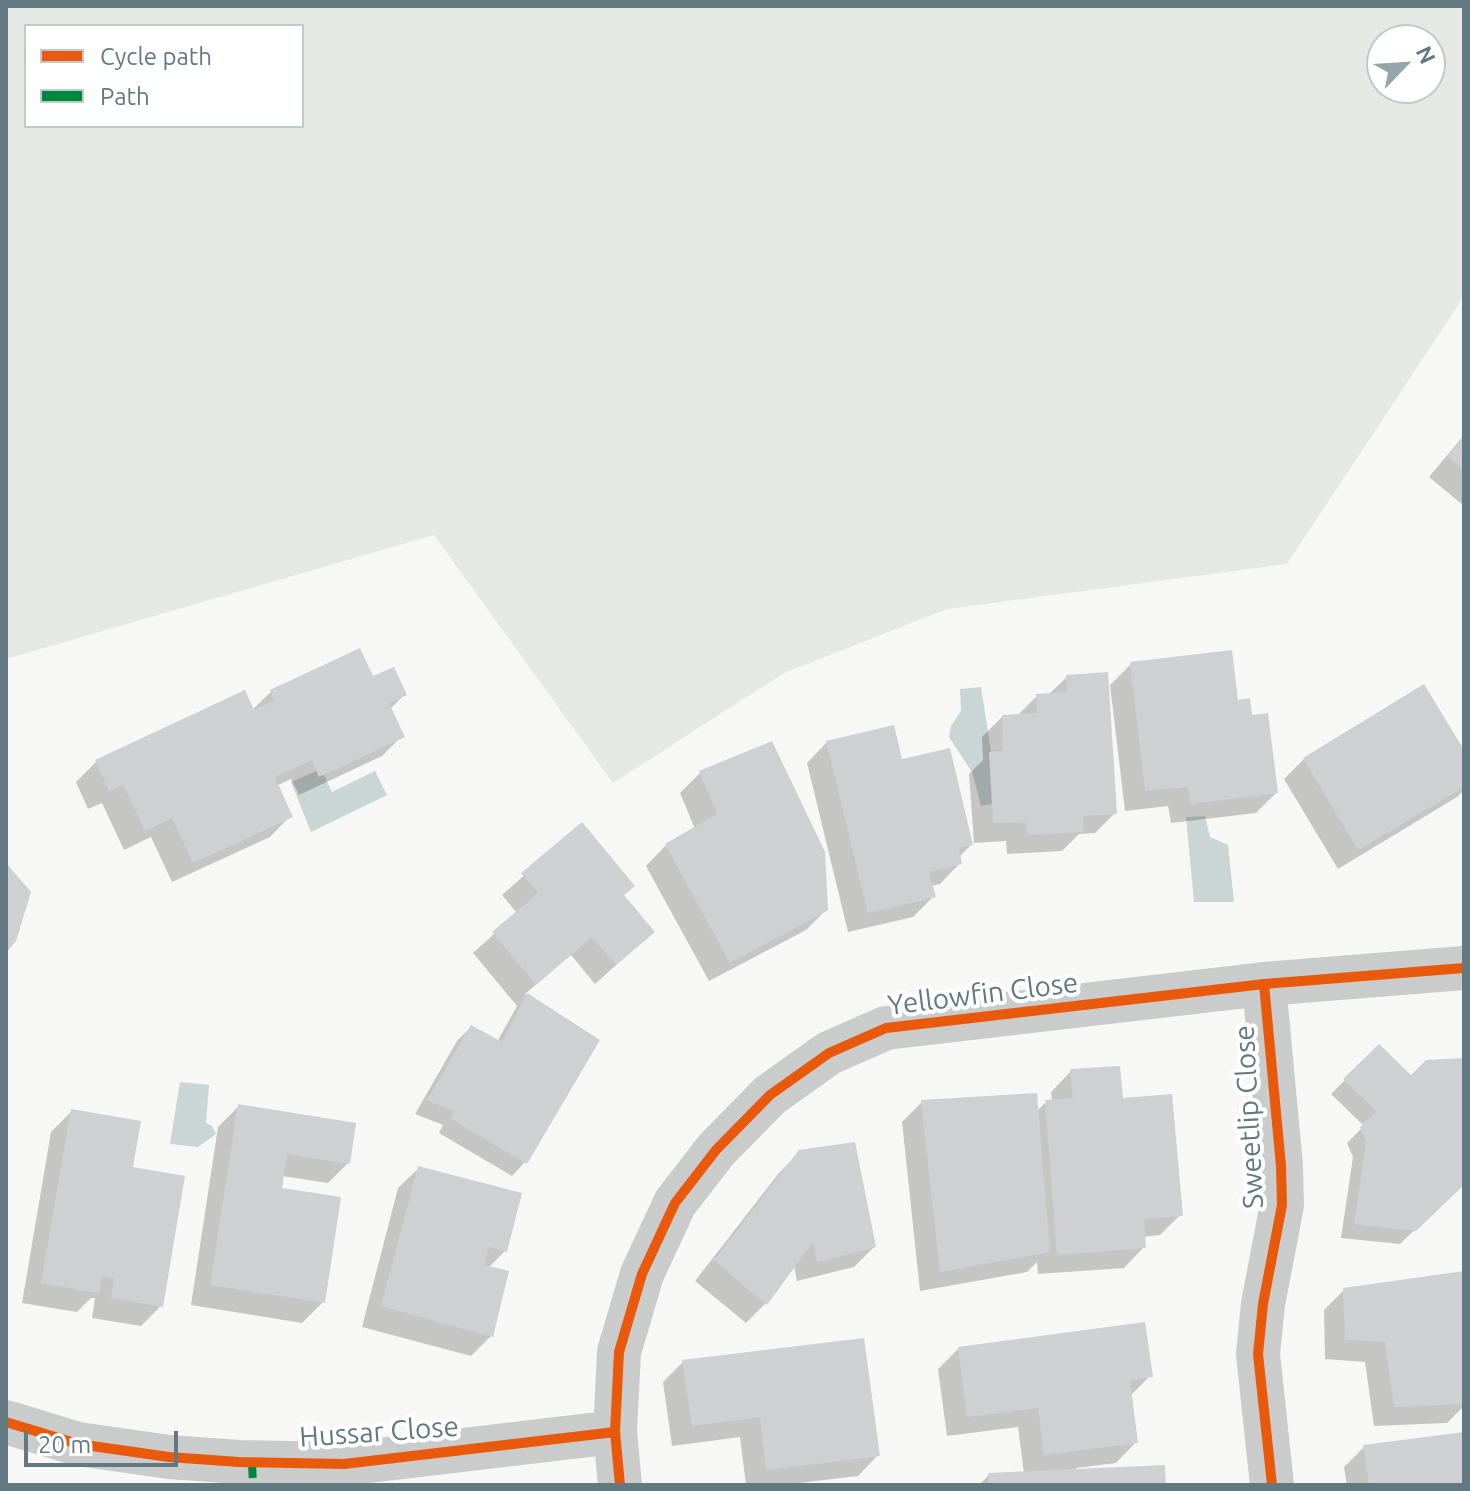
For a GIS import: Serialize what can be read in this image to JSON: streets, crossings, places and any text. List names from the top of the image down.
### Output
{
  "streets": {
    "street": ["Yellowfin Close", "Sweetlip Close", "Hussar Close"]
  },
  "crossings": [
    ["Yellowfin Close", "Sweetlip Close"],
    ["Yellowfin Close", "Hussar Close"]
  ],
  "legend": ["Cycle path", "Path"],
  "scale_bar": "20 m",
  "north": "top right"
}
